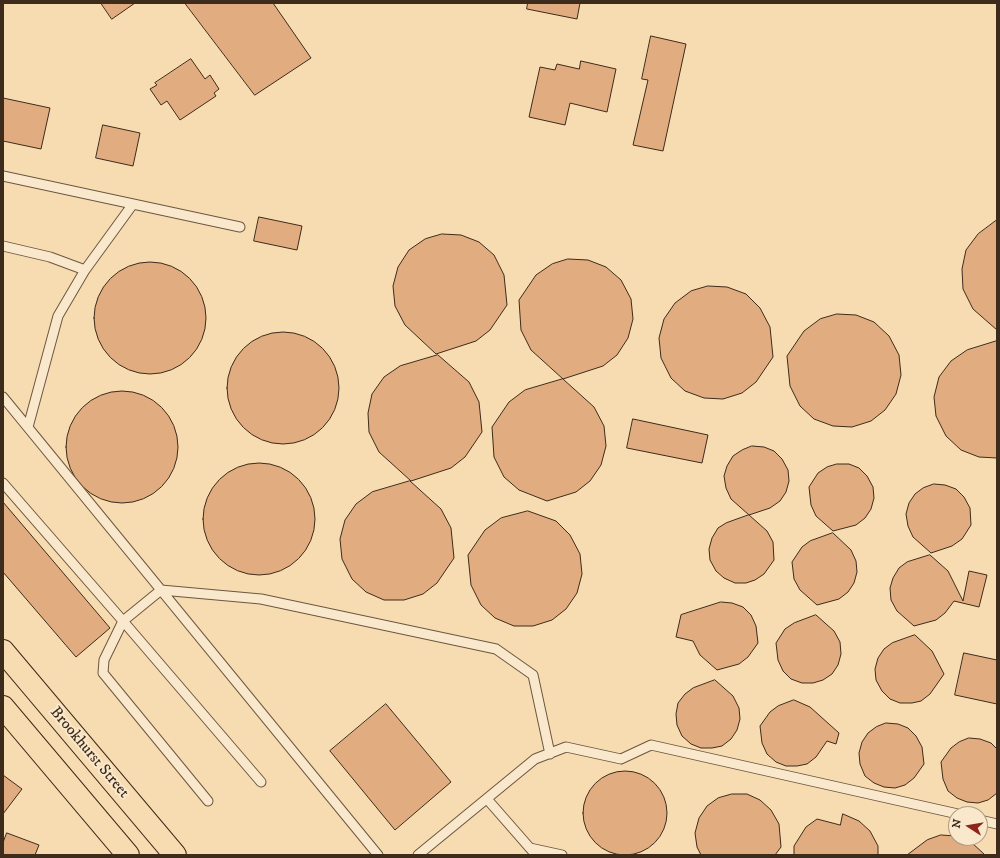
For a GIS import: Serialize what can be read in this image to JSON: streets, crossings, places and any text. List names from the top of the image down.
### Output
{
  "streets": {
    "main road": ["Brookhurst Street"]
  },
  "north": "left"
}
